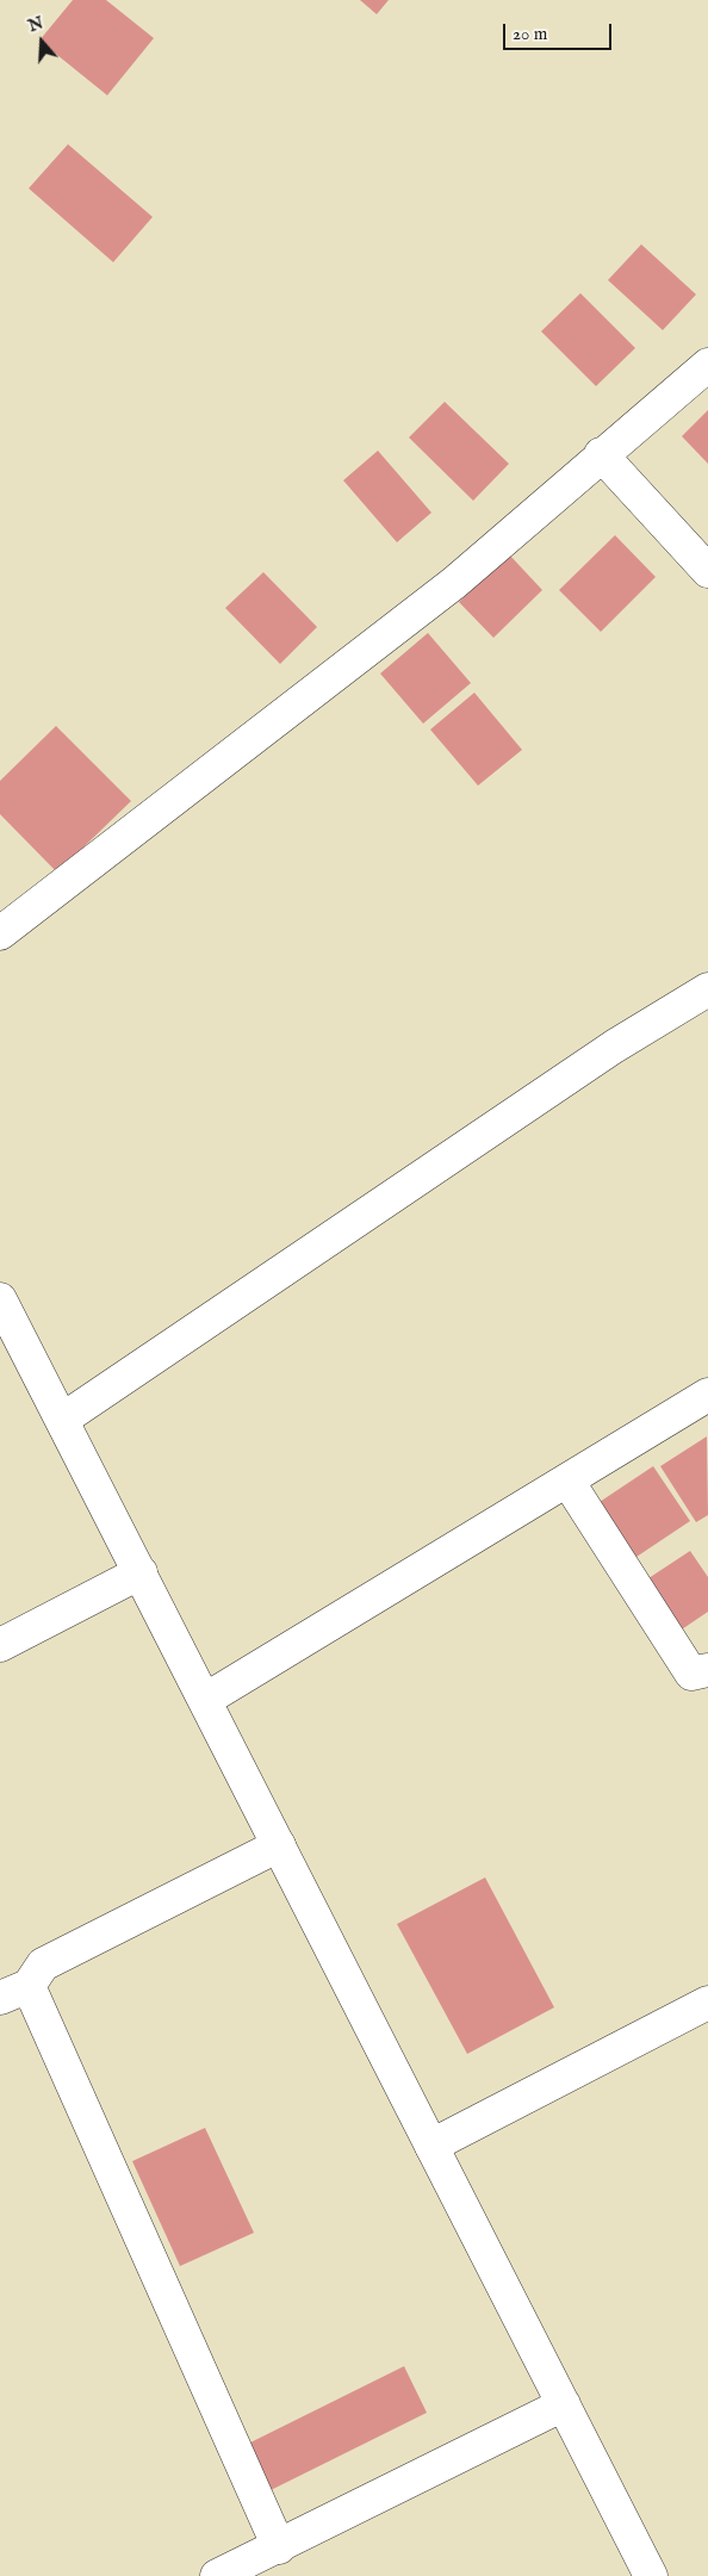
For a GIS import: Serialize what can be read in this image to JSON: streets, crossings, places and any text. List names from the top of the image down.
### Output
{
  "scale_bar": "20 m",
  "north": "top"
}
